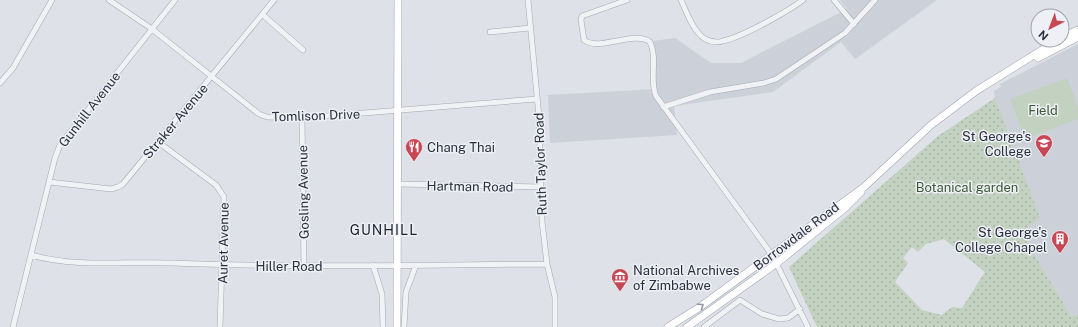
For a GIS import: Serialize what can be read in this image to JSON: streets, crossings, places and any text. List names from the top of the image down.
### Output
{
  "streets": {
    "main road": ["Borrowdale Road"],
    "street": [
      "Gunhill Avenue",
      "Tomlison Drive",
      "Straker Avenue",
      "Ruth Taylor Road",
      "Hartman Road",
      "Gosling Avenue",
      "Auret Avenue",
      "Hiller Road"
    ]
  },
  "crossings": [
    ["Gunhill Avenue", "Tomlison Drive"],
    ["Gunhill Avenue", "Straker Avenue"],
    ["Gunhill Avenue", "Hiller Road"],
    ["Tomlison Drive", "Straker Avenue"],
    ["Tomlison Drive", "Ruth Taylor Road"],
    ["Tomlison Drive", "Gosling Avenue"],
    ["Straker Avenue", "Auret Avenue"],
    ["Ruth Taylor Road", "Hartman Road"],
    ["Ruth Taylor Road", "Hiller Road"],
    ["Gosling Avenue", "Hiller Road"],
    ["Auret Avenue", "Hiller Road"]
  ],
  "districts": ["GUNHILL"],
  "parks": ["Field", "Botanical garden"],
  "places": {
    "school or university": ["St George's College"],
    "restaurant": ["Chang Thai"],
    "building": ["St George's College Chapel"],
    "museum": ["National Archives of Zimbabwe"]
  },
  "north": "bottom left"
}
